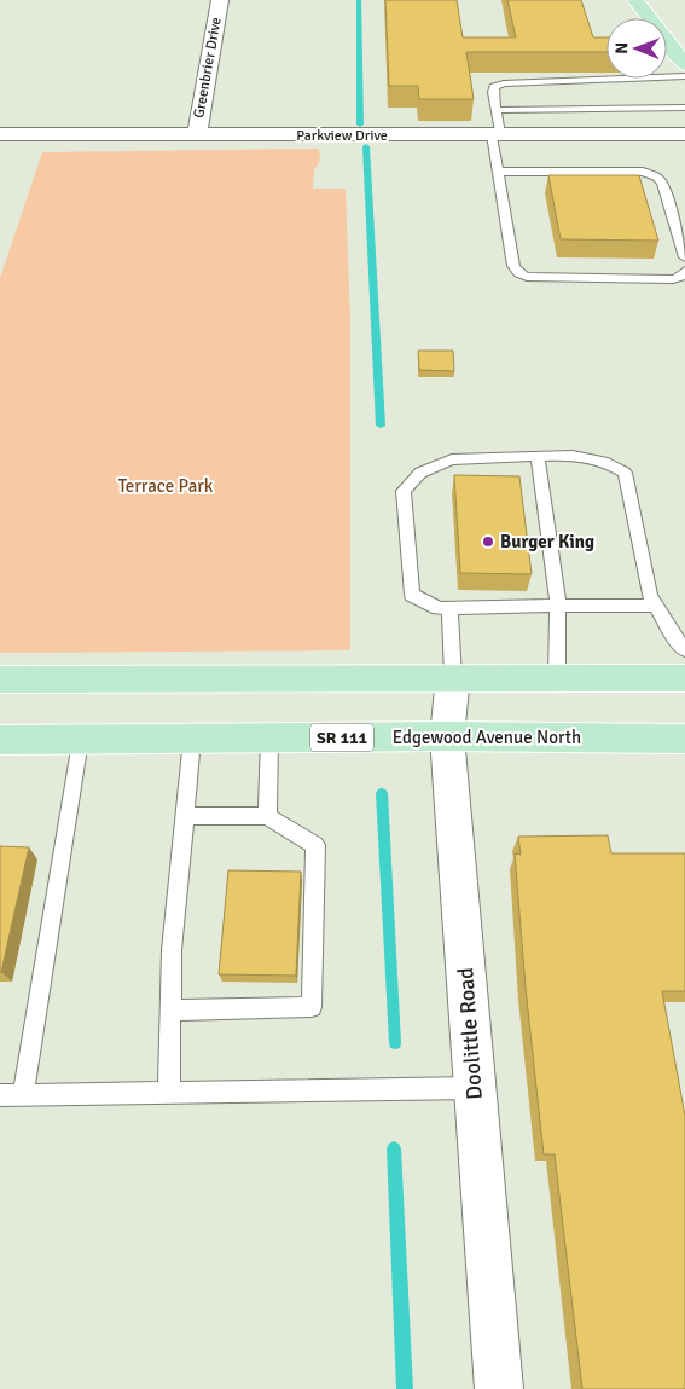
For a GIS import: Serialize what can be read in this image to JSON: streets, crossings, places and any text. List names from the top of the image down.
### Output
{
  "streets": {
    "main road": ["SR 111", "Edgewood Avenue North"],
    "street": ["Greenbrier Drive", "Parkview Drive", "Doolittle Road"]
  },
  "crossings": [
    ["Greenbrier Drive", "Parkview Drive"],
    ["Edgewood Avenue North", "Doolittle Road"]
  ],
  "parks": ["Terrace Park"],
  "places": ["Burger King"],
  "north": "left"
}
